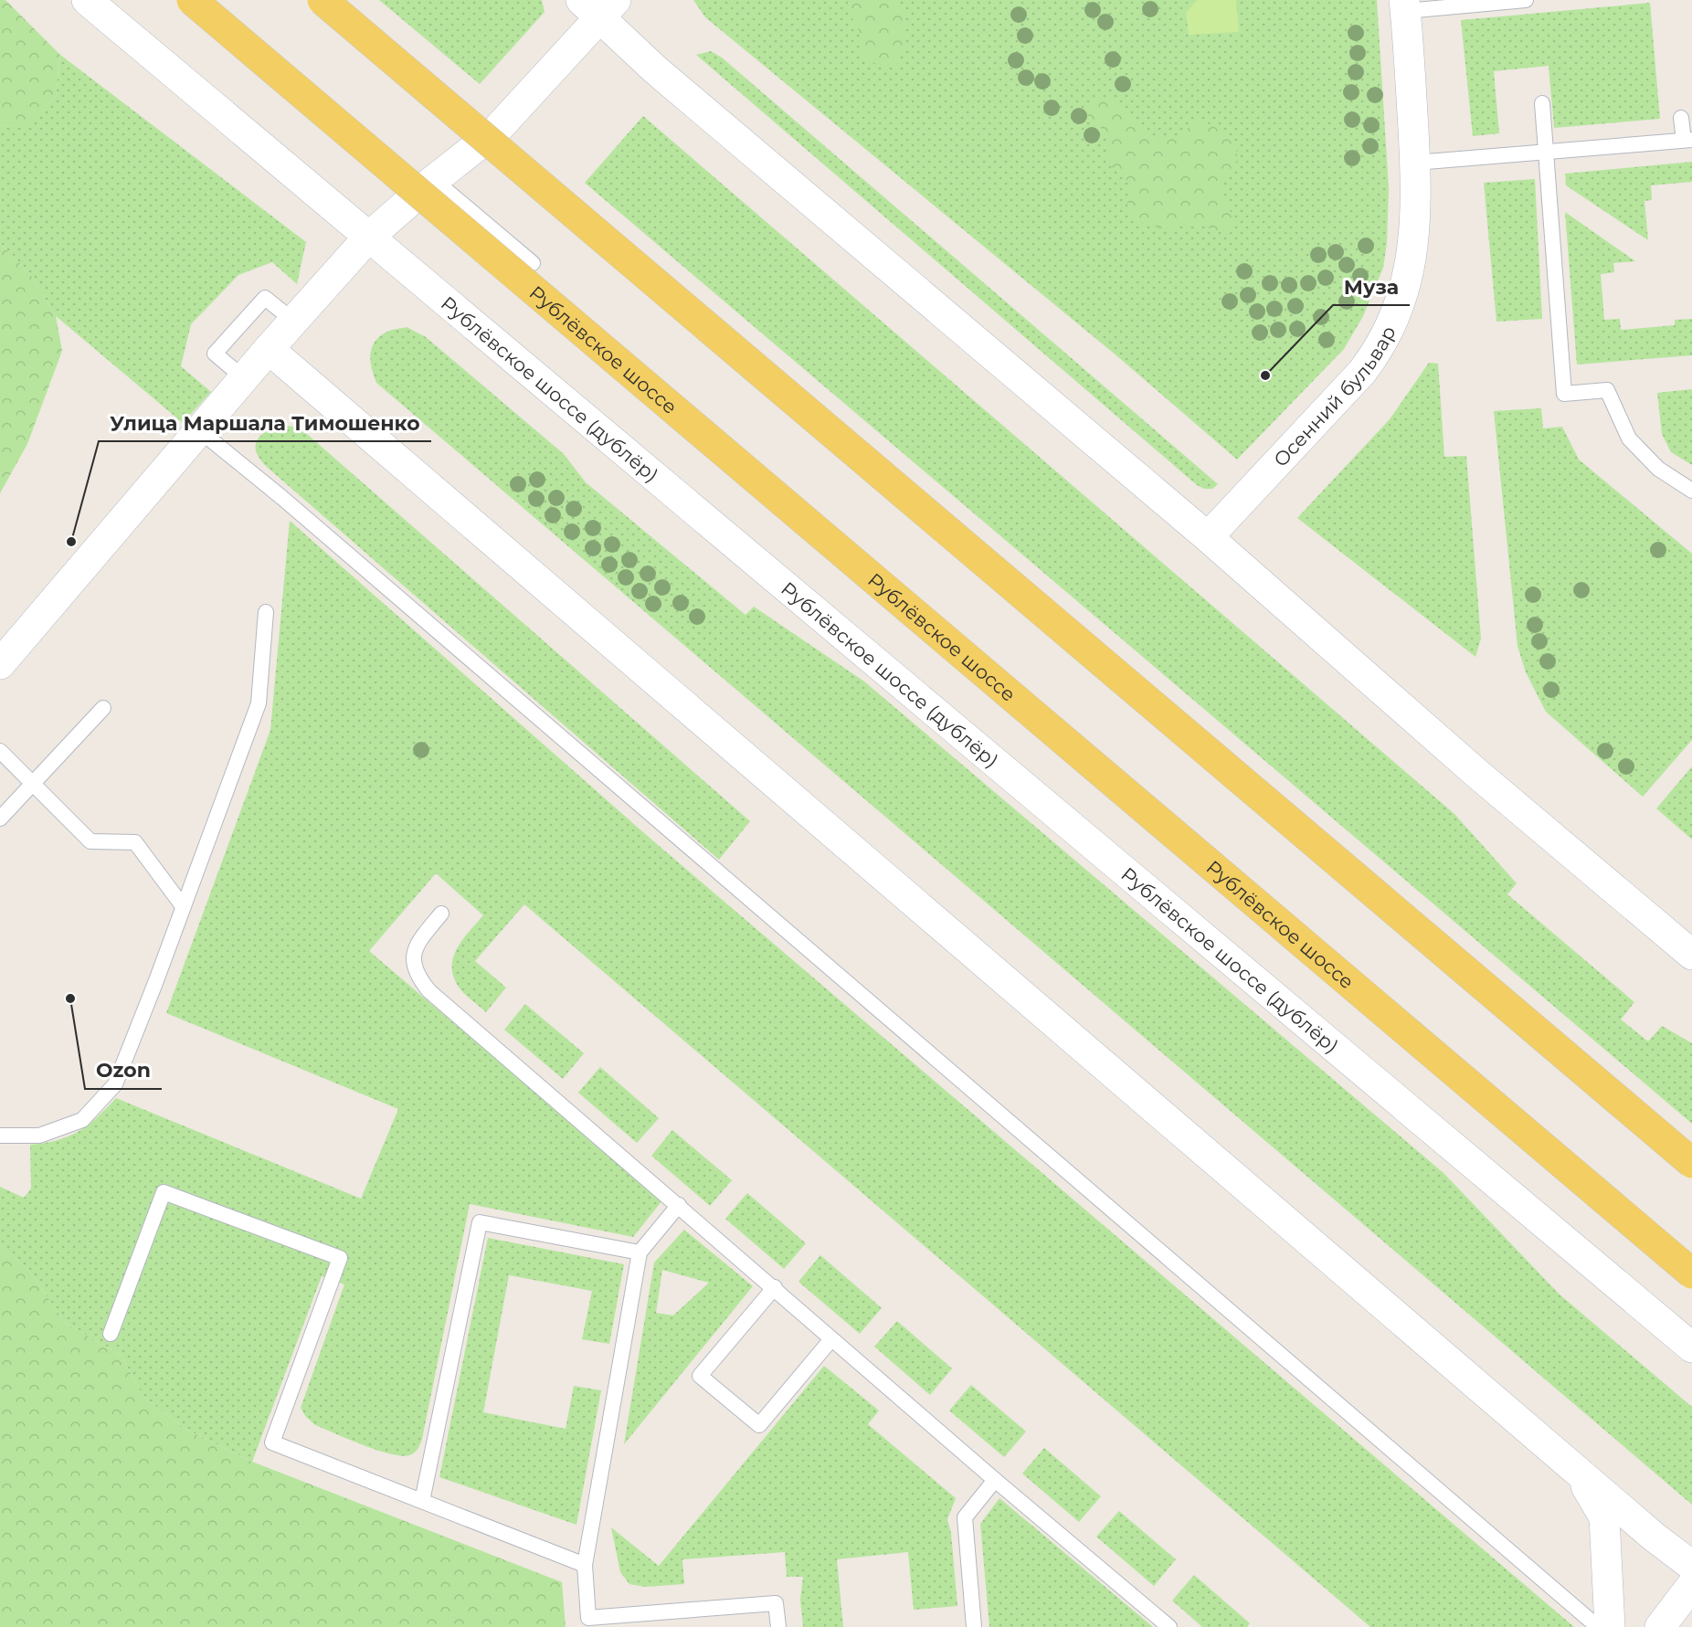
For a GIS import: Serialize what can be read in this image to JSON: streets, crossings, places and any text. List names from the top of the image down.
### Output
{
  "streets": {
    "main road": ["Рублёвское шоссе"],
    "street": ["Рублёвское шоссе (дублёр)", "Осенний бульвар"]
  },
  "places": ["Муза", "Улица Маршала Тимошенко", "Ozon"]
}
